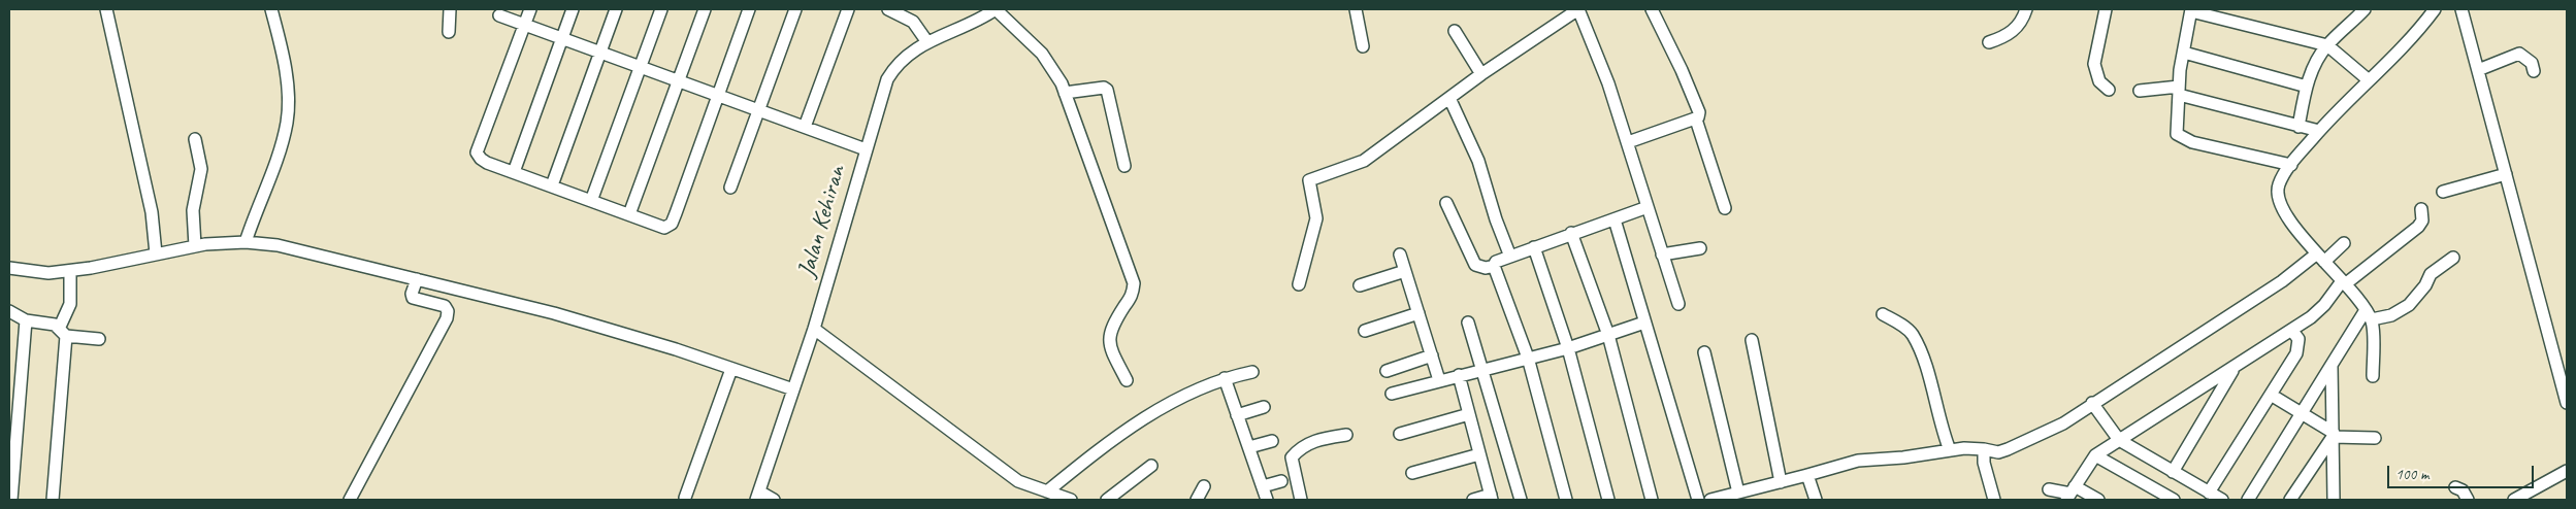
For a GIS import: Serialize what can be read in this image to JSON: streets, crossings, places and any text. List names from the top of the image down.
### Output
{
  "streets": {
    "street": ["Jalan Kehiran"]
  },
  "scale_bar": "100 m"
}
